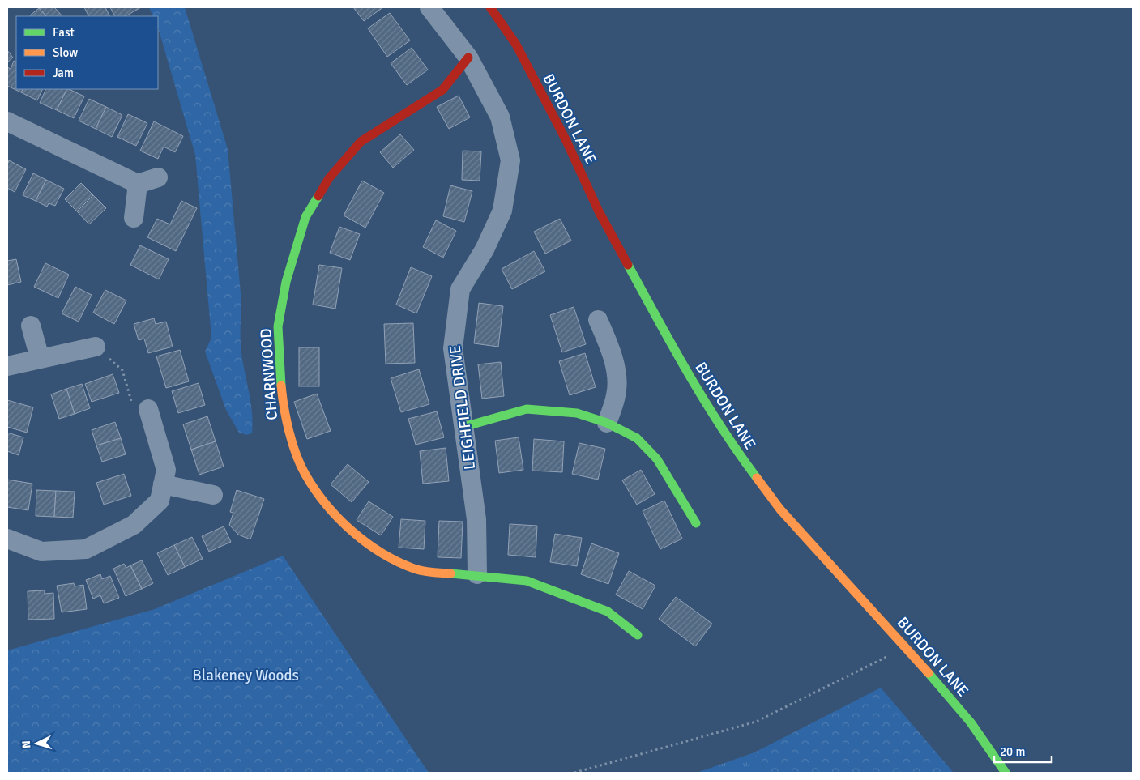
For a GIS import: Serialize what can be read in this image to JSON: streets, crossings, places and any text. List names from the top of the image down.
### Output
{
  "streets": {
    "street": ["BURDON LANE", "CHARNWOOD", "LEIGHFIELD DRIVE"]
  },
  "crossings": [
    ["CHARNWOOD", "LEIGHFIELD DRIVE"]
  ],
  "parks": ["Blakeney Woods"],
  "legend": ["Fast", "Slow", "Jam"],
  "scale_bar": "20 m",
  "north": "left"
}
